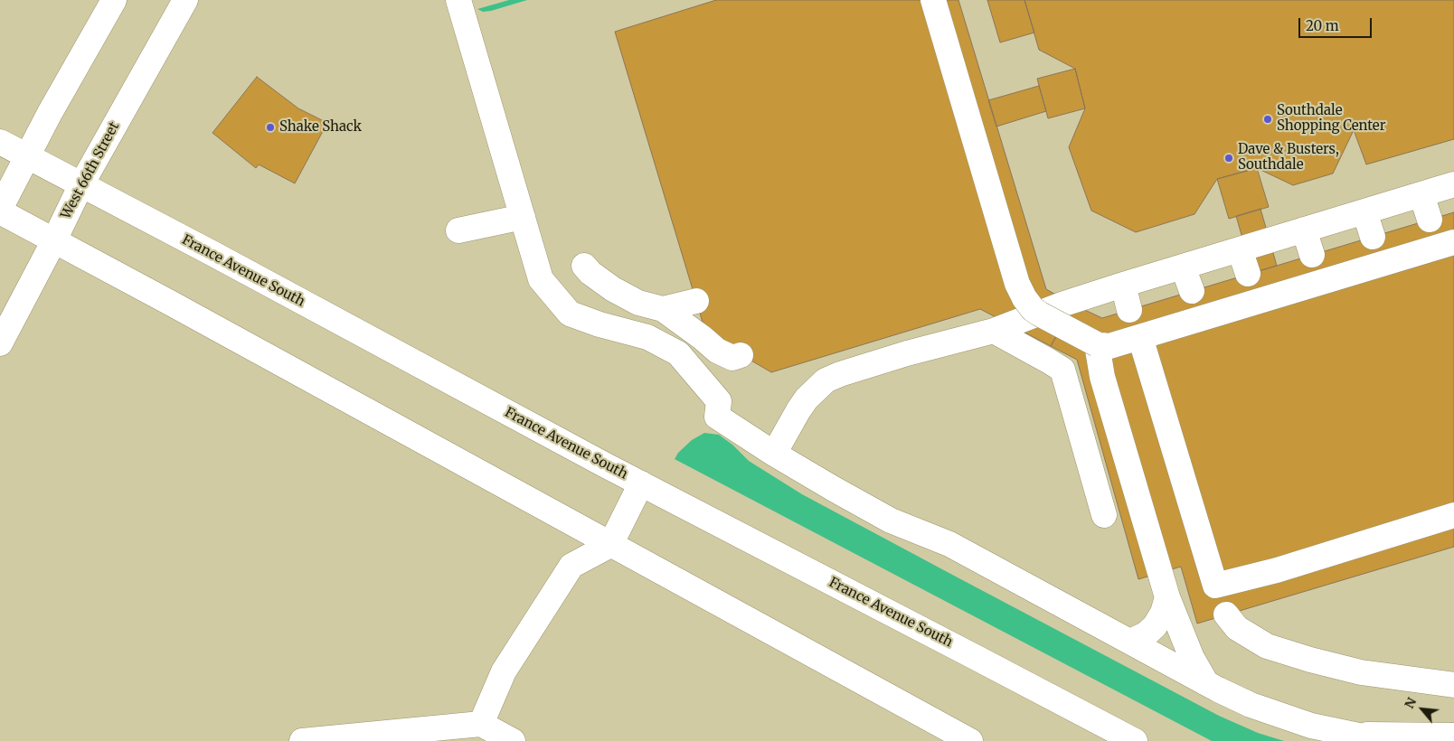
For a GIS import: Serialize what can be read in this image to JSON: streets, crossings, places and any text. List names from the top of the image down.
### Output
{
  "streets": {
    "main road": ["West 66th Street", "France Avenue South"]
  },
  "crossings": [
    ["West 66th Street", "France Avenue South"]
  ],
  "places": ["Southdale Shopping Center", "Shake Shack", "Dave & Busters, Southdale"],
  "scale_bar": "20 m",
  "north": "top left"
}
